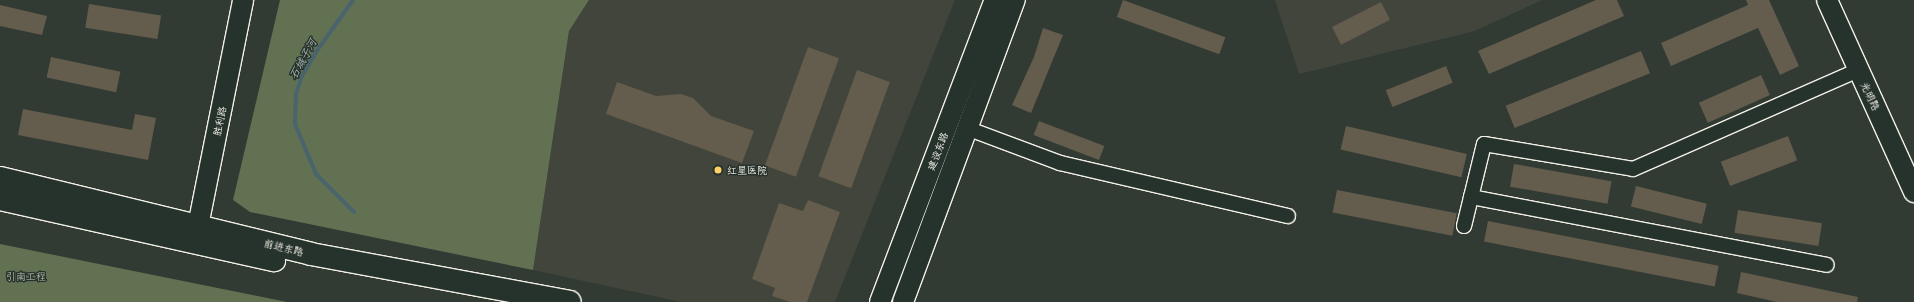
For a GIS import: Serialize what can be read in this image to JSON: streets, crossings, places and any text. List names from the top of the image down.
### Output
{
  "streets": {
    "main road": [
      "光明路",
      "胜利路",
      "建设东路",
      "前进东路"
    ]
  },
  "crossings": [
    ["胜利路", "前进东路"]
  ],
  "water": ["石城子河"],
  "parks": ["引南工程"],
  "places": ["红星医院"]
}
